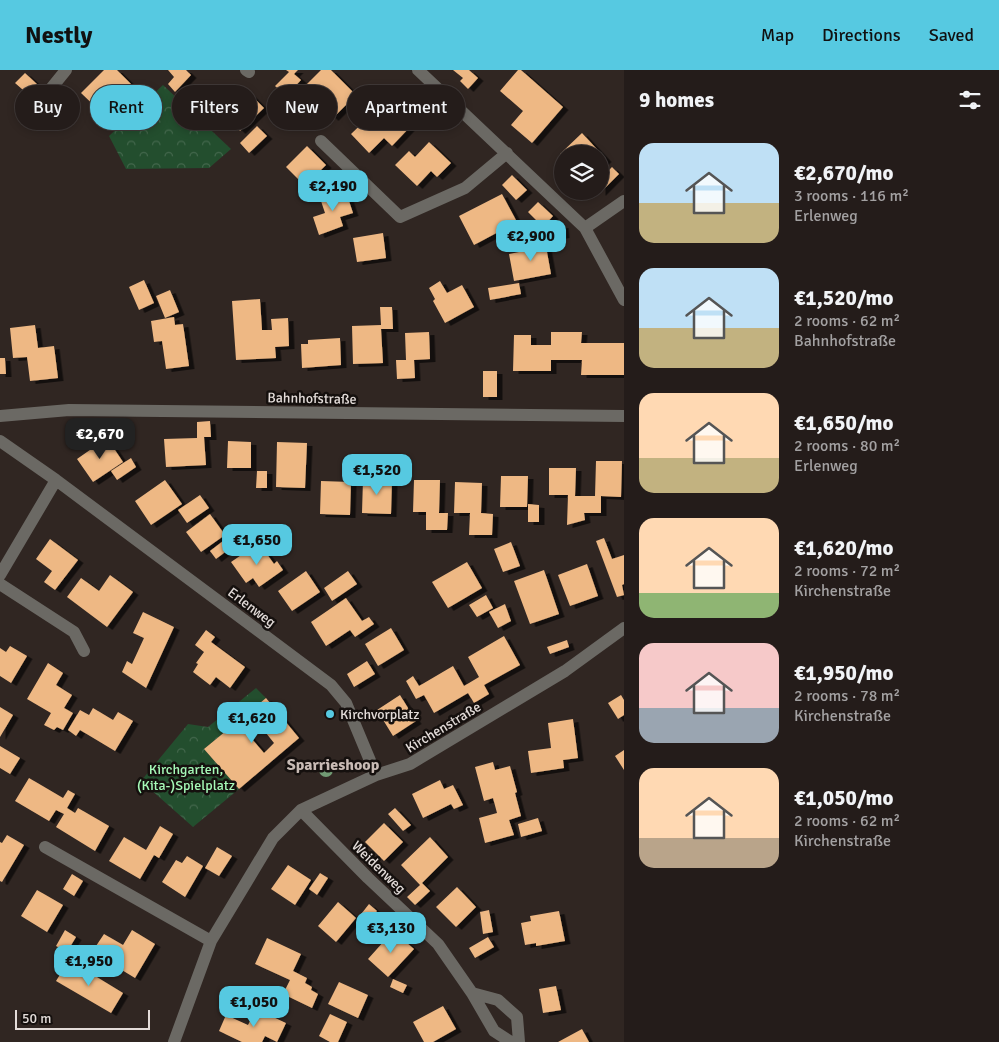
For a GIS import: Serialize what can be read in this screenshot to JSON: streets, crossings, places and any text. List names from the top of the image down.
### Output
{
  "streets": {
    "street": [
      "Bahnhofstraße",
      "Erlenweg",
      "Kirchenstraße",
      "Weidenweg"
    ]
  },
  "crossings": [
    ["Erlenweg", "Kirchenstraße"],
    ["Kirchenstraße", "Weidenweg"]
  ],
  "districts": ["Sparrieshoop"],
  "parks": ["Kirchgarten, (Kita-)Spielplatz"],
  "places": ["Kirchvorplatz"],
  "scale_bar": "50 m",
  "page": {
    "header": "Nestly",
    "nav": ["Map", "Directions", "Saved"],
    "heading": "9 homes",
    "chip": [
      "Buy",
      "Rent",
      "Filters",
      "New",
      "Apartment"
    ],
    "list": [
      {
        "name": "€2,670/mo",
        "note": "3 rooms · 116 m² · Erlenweg"
      },
      {
        "name": "€1,520/mo",
        "note": "2 rooms · 62 m² · Bahnhofstraße"
      },
      {
        "name": "€1,650/mo",
        "note": "2 rooms · 80 m² · Erlenweg"
      },
      {
        "name": "€1,620/mo",
        "note": "2 rooms · 72 m² · Kirchenstraße"
      },
      {
        "name": "€1,950/mo",
        "note": "2 rooms · 78 m² · Kirchenstraße"
      },
      {
        "name": "€1,050/mo",
        "note": "2 rooms · 62 m² · Kirchenstraße"
      }
    ],
    "price": [
      "€2,190",
      "€2,900",
      "€2,670",
      "€1,520",
      "€1,650",
      "€1,620",
      "€3,130",
      "€1,950",
      "€1,050"
    ],
    "scale": "50 m"
  }
}
